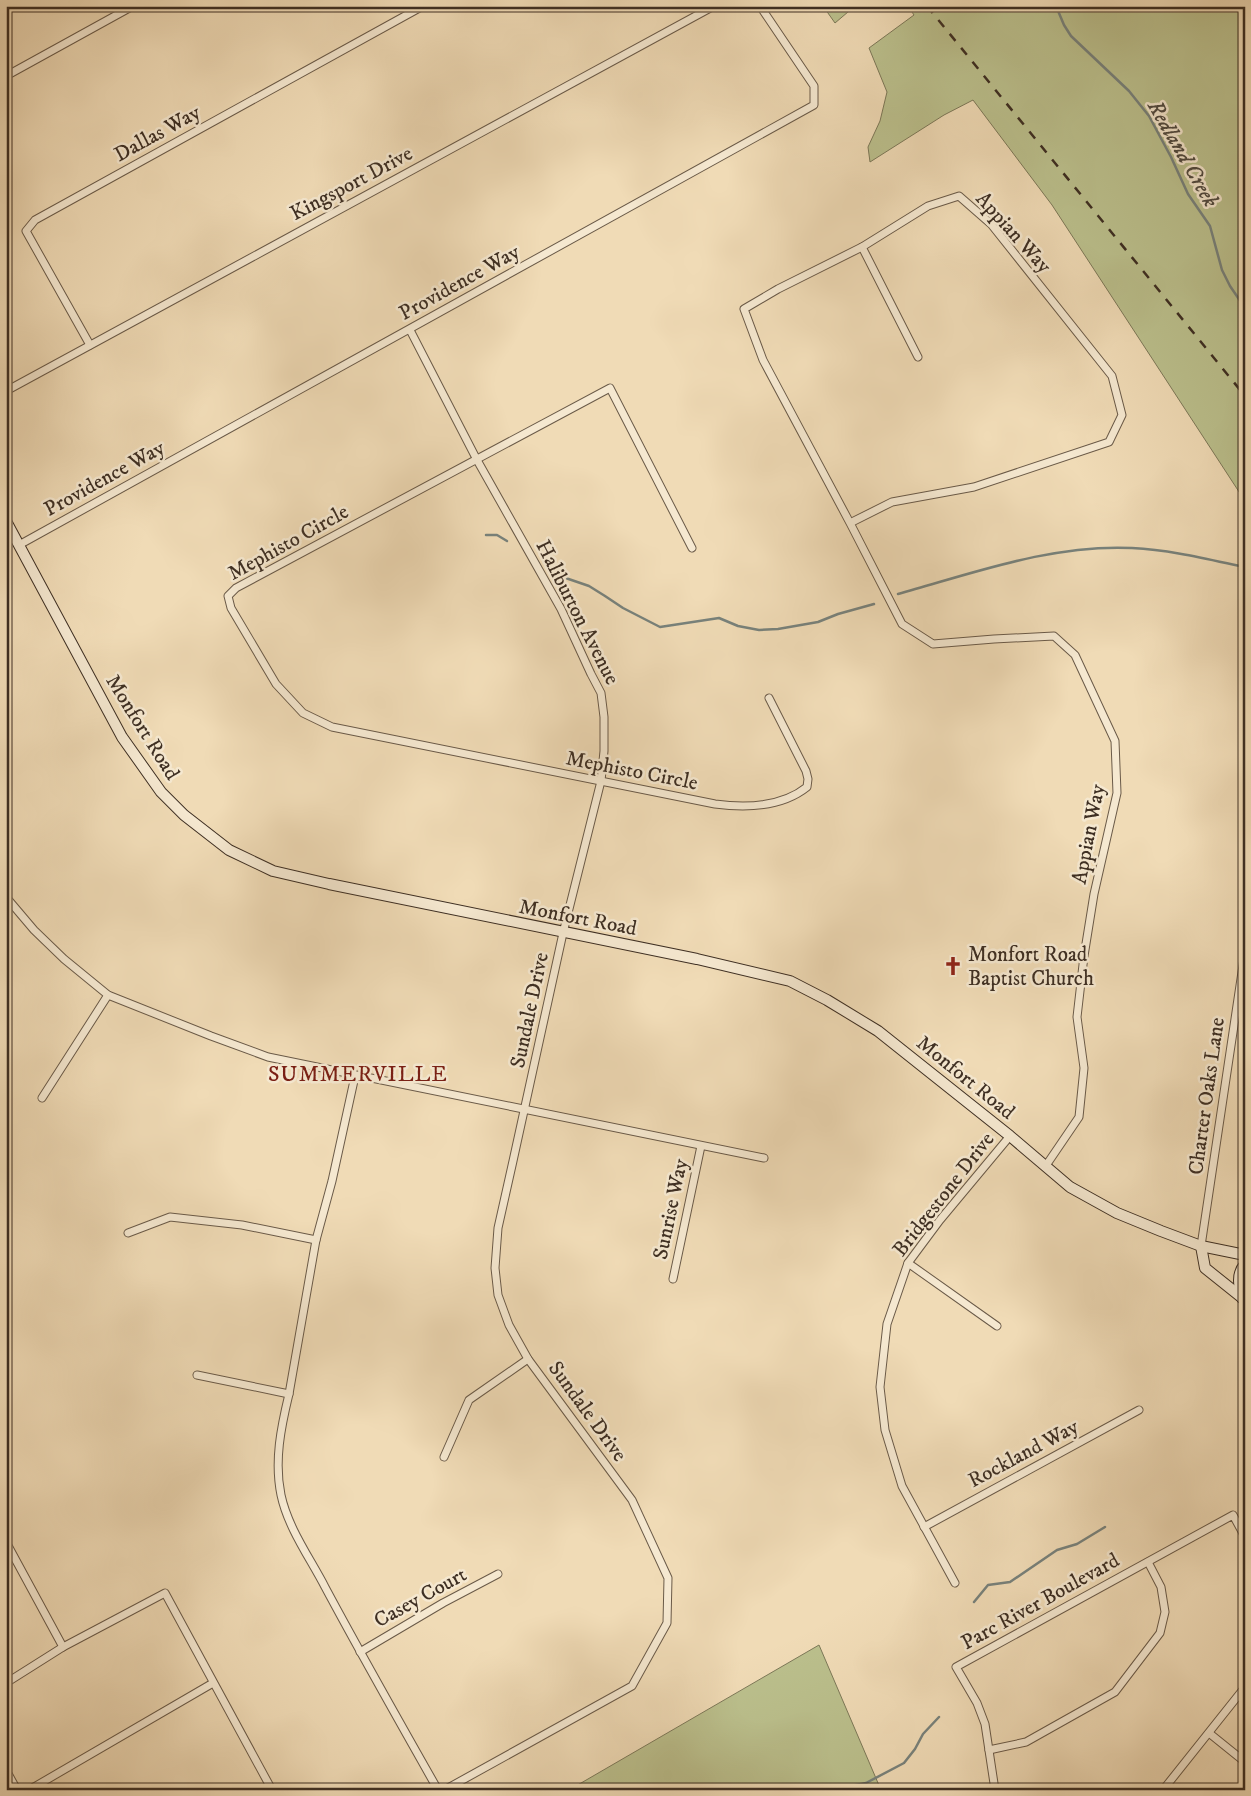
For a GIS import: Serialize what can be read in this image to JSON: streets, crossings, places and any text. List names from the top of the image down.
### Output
{
  "streets": {
    "street": [
      "Dallas Way",
      "Kingsport Drive",
      "Appian Way",
      "Providence Way",
      "Mephisto Circle",
      "Haliburton Avenue",
      "Monfort Road",
      "Sundale Drive",
      "Charter Oaks Lane",
      "Bridgestone Drive",
      "Sunrise Way",
      "Rockland Way",
      "Casey Court",
      "Parc River Boulevard"
    ]
  },
  "crossings": [
    ["Dallas Way", "Kingsport Drive"],
    ["Appian Way", "Monfort Road"],
    ["Providence Way", "Haliburton Avenue"],
    ["Providence Way", "Monfort Road"],
    ["Mephisto Circle", "Haliburton Avenue"],
    ["Haliburton Avenue", "Monfort Road"],
    ["Haliburton Avenue", "Sundale Drive"],
    ["Monfort Road", "Sundale Drive"],
    ["Monfort Road", "Charter Oaks Lane"],
    ["Monfort Road", "Bridgestone Drive"],
    ["Bridgestone Drive", "Rockland Way"]
  ],
  "districts": ["SUMMERVILLE"],
  "water": ["Redland Creek"],
  "places": {
    "church": ["Monfort Road Baptist Church"]
  }
}
